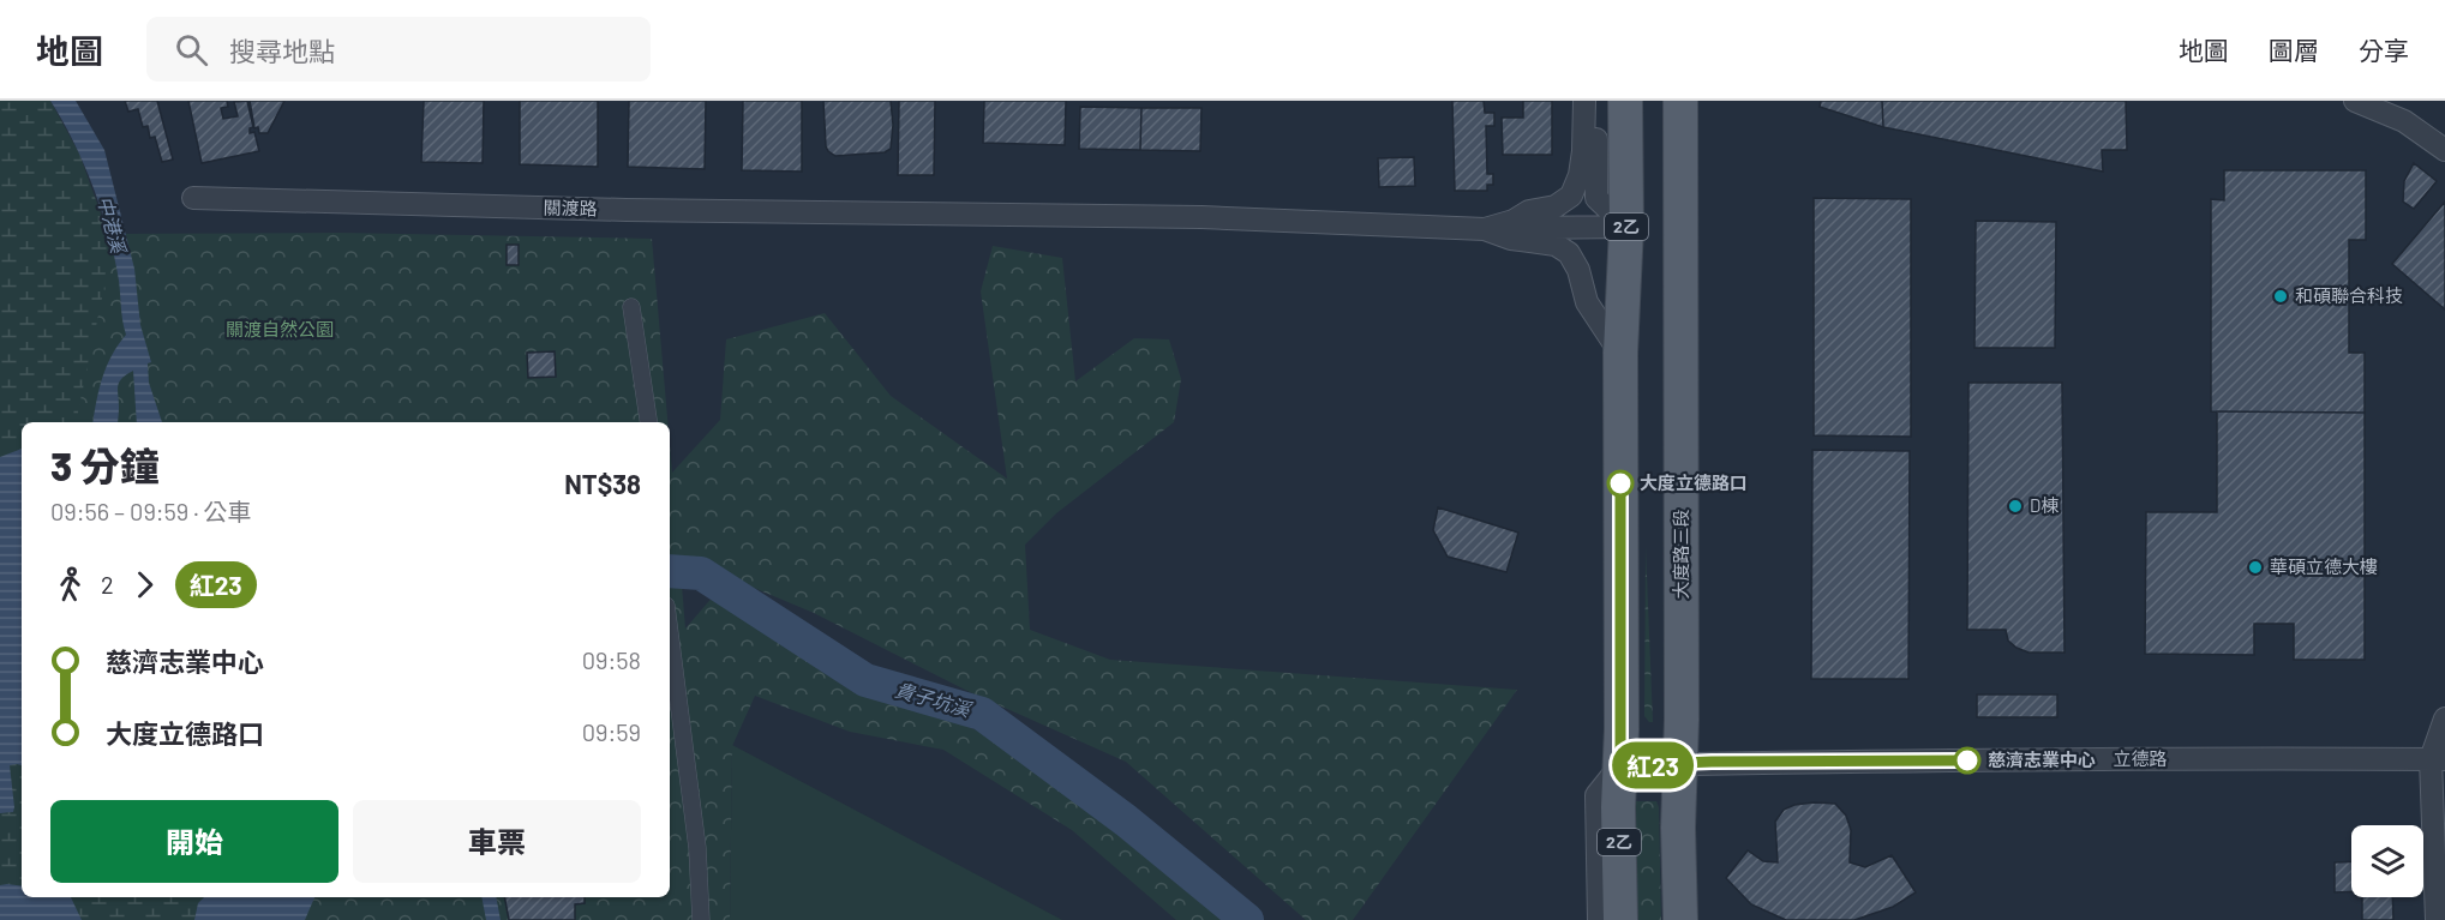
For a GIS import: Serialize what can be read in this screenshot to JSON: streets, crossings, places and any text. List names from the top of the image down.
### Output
{
  "streets": {
    "main road": ["2乙", "大度路三段"],
    "street": ["關渡路", "立德路"]
  },
  "crossings": [
    ["2乙", "立德路"],
    ["大度路三段", "立德路"]
  ],
  "water": ["中港溪", "貴子坑溪"],
  "parks": ["關渡自然公園"],
  "places": [
    "和碩聯合科技",
    "大度立德路口",
    "D棟",
    "華碩立德大樓",
    "慈濟志業中心"
  ],
  "lines": ["bus line 紅23"],
  "page": {
    "header": "地圖",
    "search": "搜尋地點",
    "nav": ["地圖", "圖層", "分享"],
    "on_map": "紅23",
    "heading": ["3 分鐘", "09:56 – 09:59 · 公車", "NT$38"],
    "legs": ["2", "紅23"],
    "list": [
      {
        "name": "慈濟志業中心",
        "value": "09:58"
      },
      {
        "name": "大度立德路口",
        "value": "09:59"
      }
    ],
    "buttons": ["開始", "車票"]
  }
}
